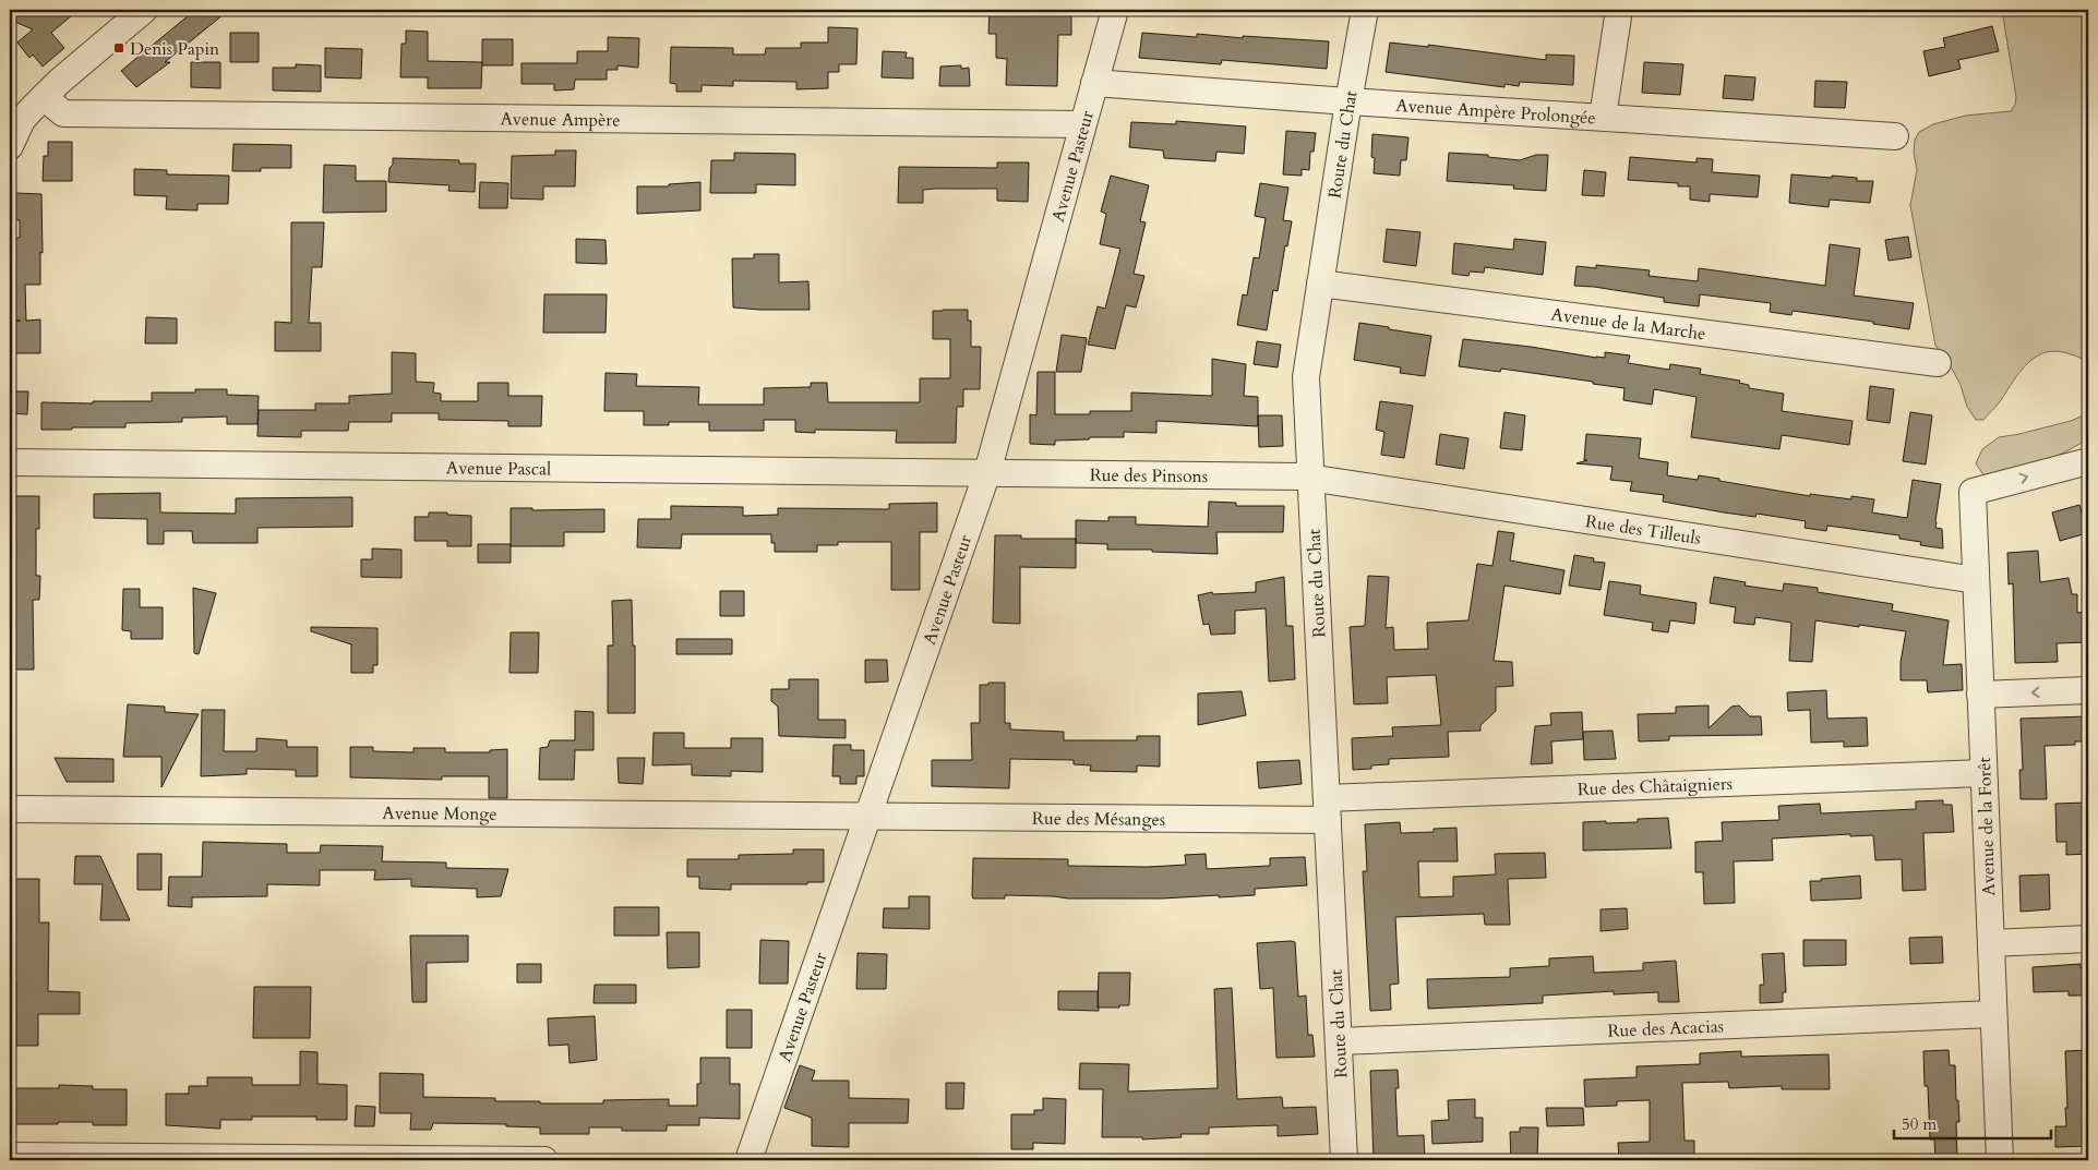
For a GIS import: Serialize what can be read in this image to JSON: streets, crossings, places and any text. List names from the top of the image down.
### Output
{
  "streets": {
    "street": [
      "Avenue Ampère Prolongée",
      "Avenue Ampère",
      "Route du Chat",
      "Avenue Pasteur",
      "Avenue de la Marche",
      "Avenue Pascal",
      "Rue des Pinsons",
      "Rue des Tilleuls",
      "Rue des Châtaigniers",
      "Avenue Monge",
      "Rue des Mésanges",
      "Avenue de la Forêt",
      "Rue des Acacias"
    ]
  },
  "crossings": [
    ["Avenue Ampère Prolongée", "Route du Chat"],
    ["Avenue Ampère Prolongée", "Avenue Pasteur"],
    ["Avenue Ampère", "Avenue Pasteur"],
    ["Route du Chat", "Avenue de la Marche"],
    ["Route du Chat", "Rue des Pinsons"],
    ["Route du Chat", "Rue des Tilleuls"],
    ["Route du Chat", "Rue des Châtaigniers"],
    ["Route du Chat", "Rue des Mésanges"],
    ["Route du Chat", "Rue des Acacias"],
    ["Avenue Pasteur", "Avenue Pascal"],
    ["Avenue Pasteur", "Rue des Pinsons"],
    ["Avenue Pasteur", "Avenue Monge"],
    ["Avenue Pasteur", "Rue des Mésanges"],
    ["Avenue Pascal", "Rue des Pinsons"],
    ["Rue des Pinsons", "Rue des Tilleuls"],
    ["Rue des Tilleuls", "Avenue de la Forêt"],
    ["Rue des Châtaigniers", "Rue des Mésanges"],
    ["Rue des Châtaigniers", "Avenue de la Forêt"],
    ["Avenue Monge", "Rue des Mésanges"],
    ["Avenue de la Forêt", "Rue des Acacias"]
  ],
  "places": {
    "transit": ["Denis Papin"]
  },
  "scale_bar": "50 m"
}
